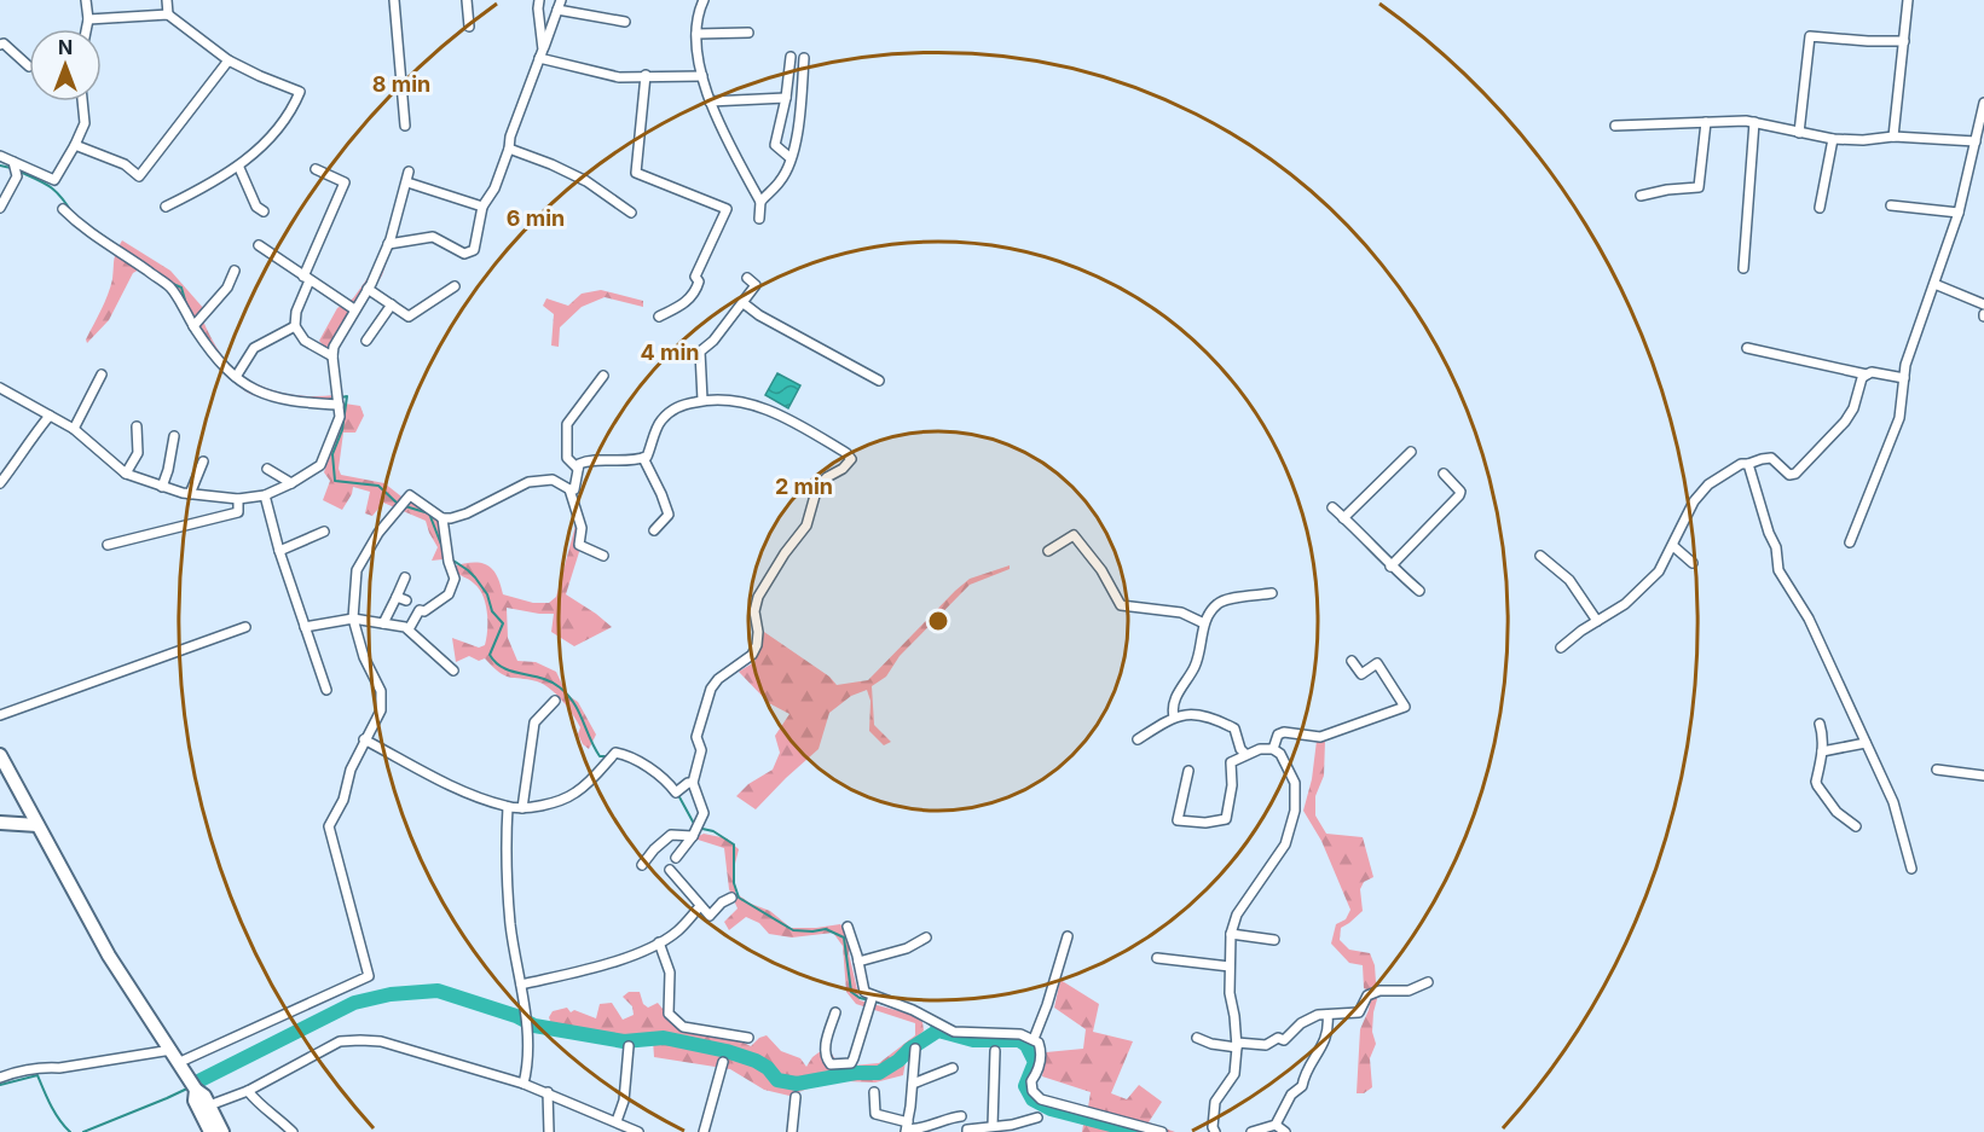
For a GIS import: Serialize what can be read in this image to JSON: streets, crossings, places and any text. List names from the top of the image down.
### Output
{
  "north": "top",
  "rings": [
    "8 min",
    "6 min",
    "4 min",
    "2 min"
  ]
}
